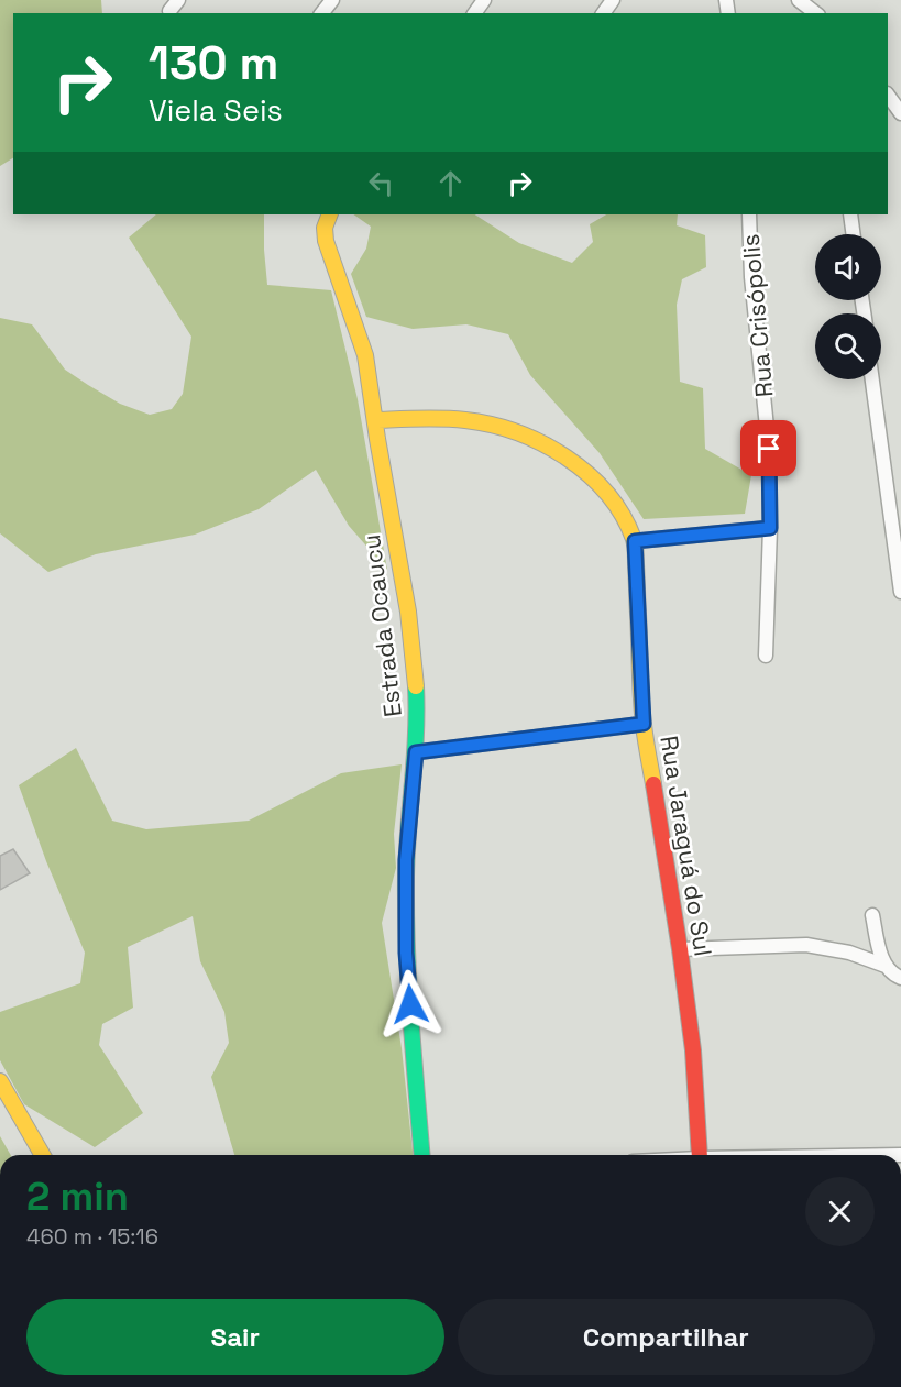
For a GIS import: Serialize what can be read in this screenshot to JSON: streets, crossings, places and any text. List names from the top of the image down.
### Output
{
  "streets": {
    "street": ["Rua Crisópolis", "Estrada Ocaucu", "Rua Jaraguá do Sul"]
  },
  "page": {
    "turn": ["130 m", "Viela Seis"],
    "heading": ["2 min", "460 m · 15:16"],
    "buttons": ["Sair", "Compartilhar"]
  }
}
